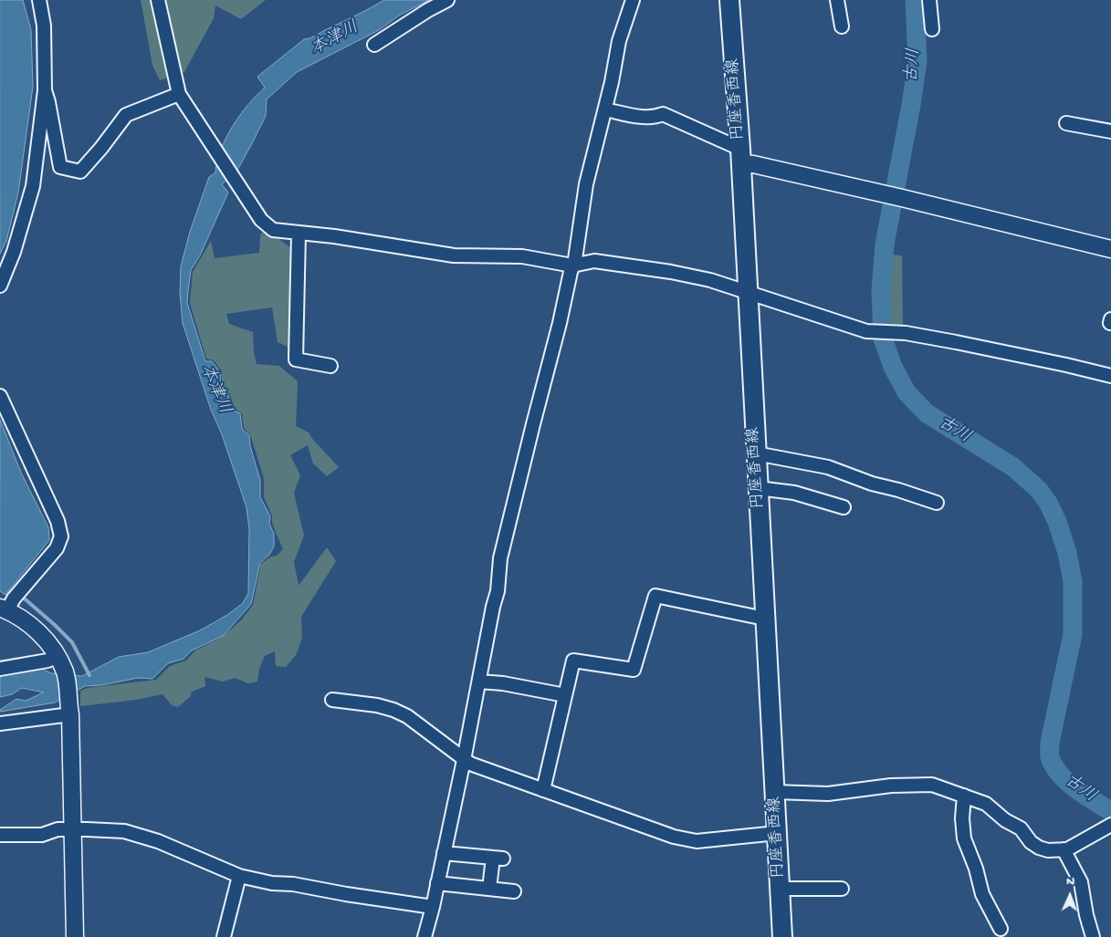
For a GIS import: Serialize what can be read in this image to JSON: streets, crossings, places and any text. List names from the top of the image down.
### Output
{
  "streets": {
    "main road": ["円座香西線"]
  },
  "water": ["本津川", "古川"],
  "north": "top"
}
